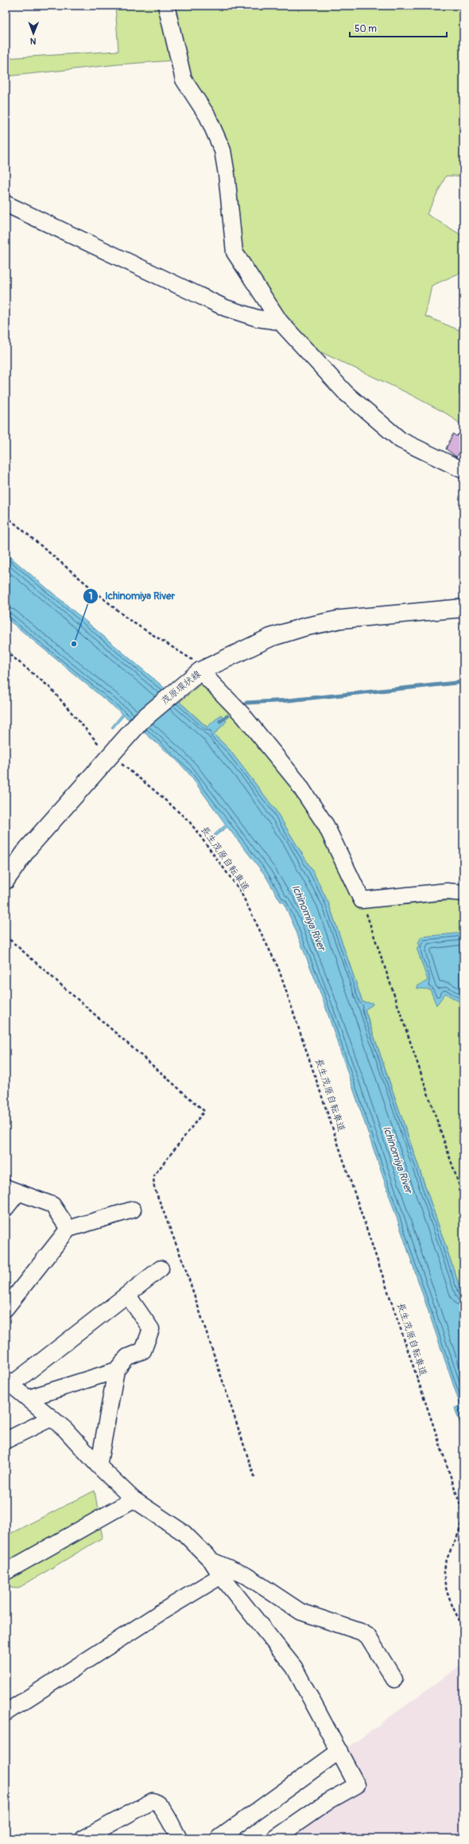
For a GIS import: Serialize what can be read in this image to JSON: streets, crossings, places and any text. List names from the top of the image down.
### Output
{
  "streets": {
    "main road": ["茂原環状線"],
    "path": ["長生茂原自転車道"]
  },
  "crossings": [
    ["茂原環状線", "長生茂原自転車道"]
  ],
  "water": ["Ichinomiya River"],
  "places": ["Ichinomiya River"],
  "scale_bar": "50 m",
  "north": "bottom"
}
